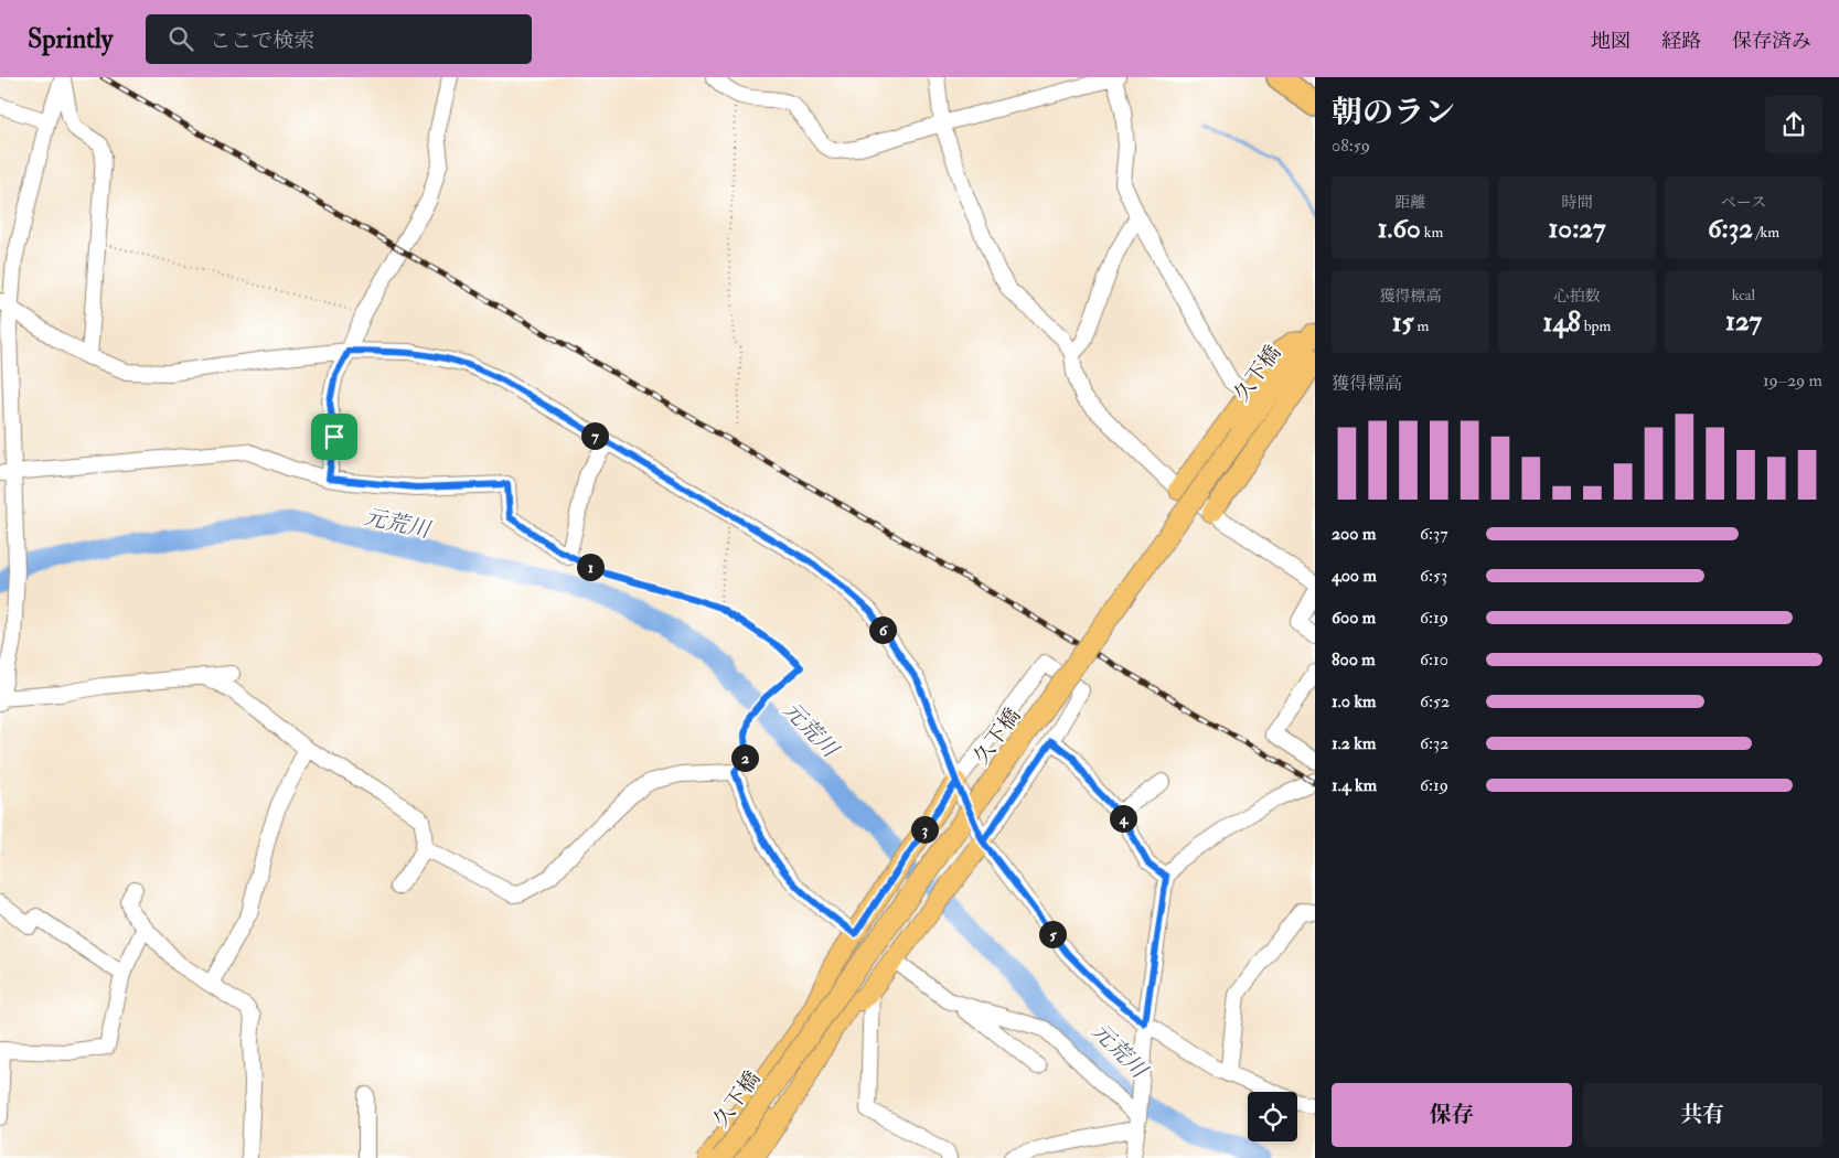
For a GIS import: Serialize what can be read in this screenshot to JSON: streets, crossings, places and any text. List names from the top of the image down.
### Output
{
  "streets": {
    "main road": ["久下橋"]
  },
  "water": ["元荒川"],
  "page": {
    "header": "Sprintly",
    "search": "ここで検索",
    "nav": ["地図", "経路", "保存済み"],
    "heading": ["朝のラン", "08:59"],
    "stats": [
      ["距離", "1.60 km"],
      ["時間", "10:27"],
      ["ペース", "6:32 /km"],
      ["獲得標高", "15 m"],
      ["心拍数", "148 bpm"],
      ["kcal", "127"]
    ],
    "chart": ["獲得標高", "19–29 m"],
    "pins": [
      "7",
      "1",
      "6",
      "2",
      "4",
      "3",
      "5"
    ],
    "list": [
      {
        "name": "200 m",
        "note": "6:37"
      },
      {
        "name": "400 m",
        "note": "6:53"
      },
      {
        "name": "600 m",
        "note": "6:19"
      },
      {
        "name": "800 m",
        "note": "6:10"
      },
      {
        "name": "1.0 km",
        "note": "6:52"
      },
      {
        "name": "1.2 km",
        "note": "6:32"
      },
      {
        "name": "1.4 km",
        "note": "6:19"
      }
    ],
    "buttons": ["保存", "共有"]
  }
}
